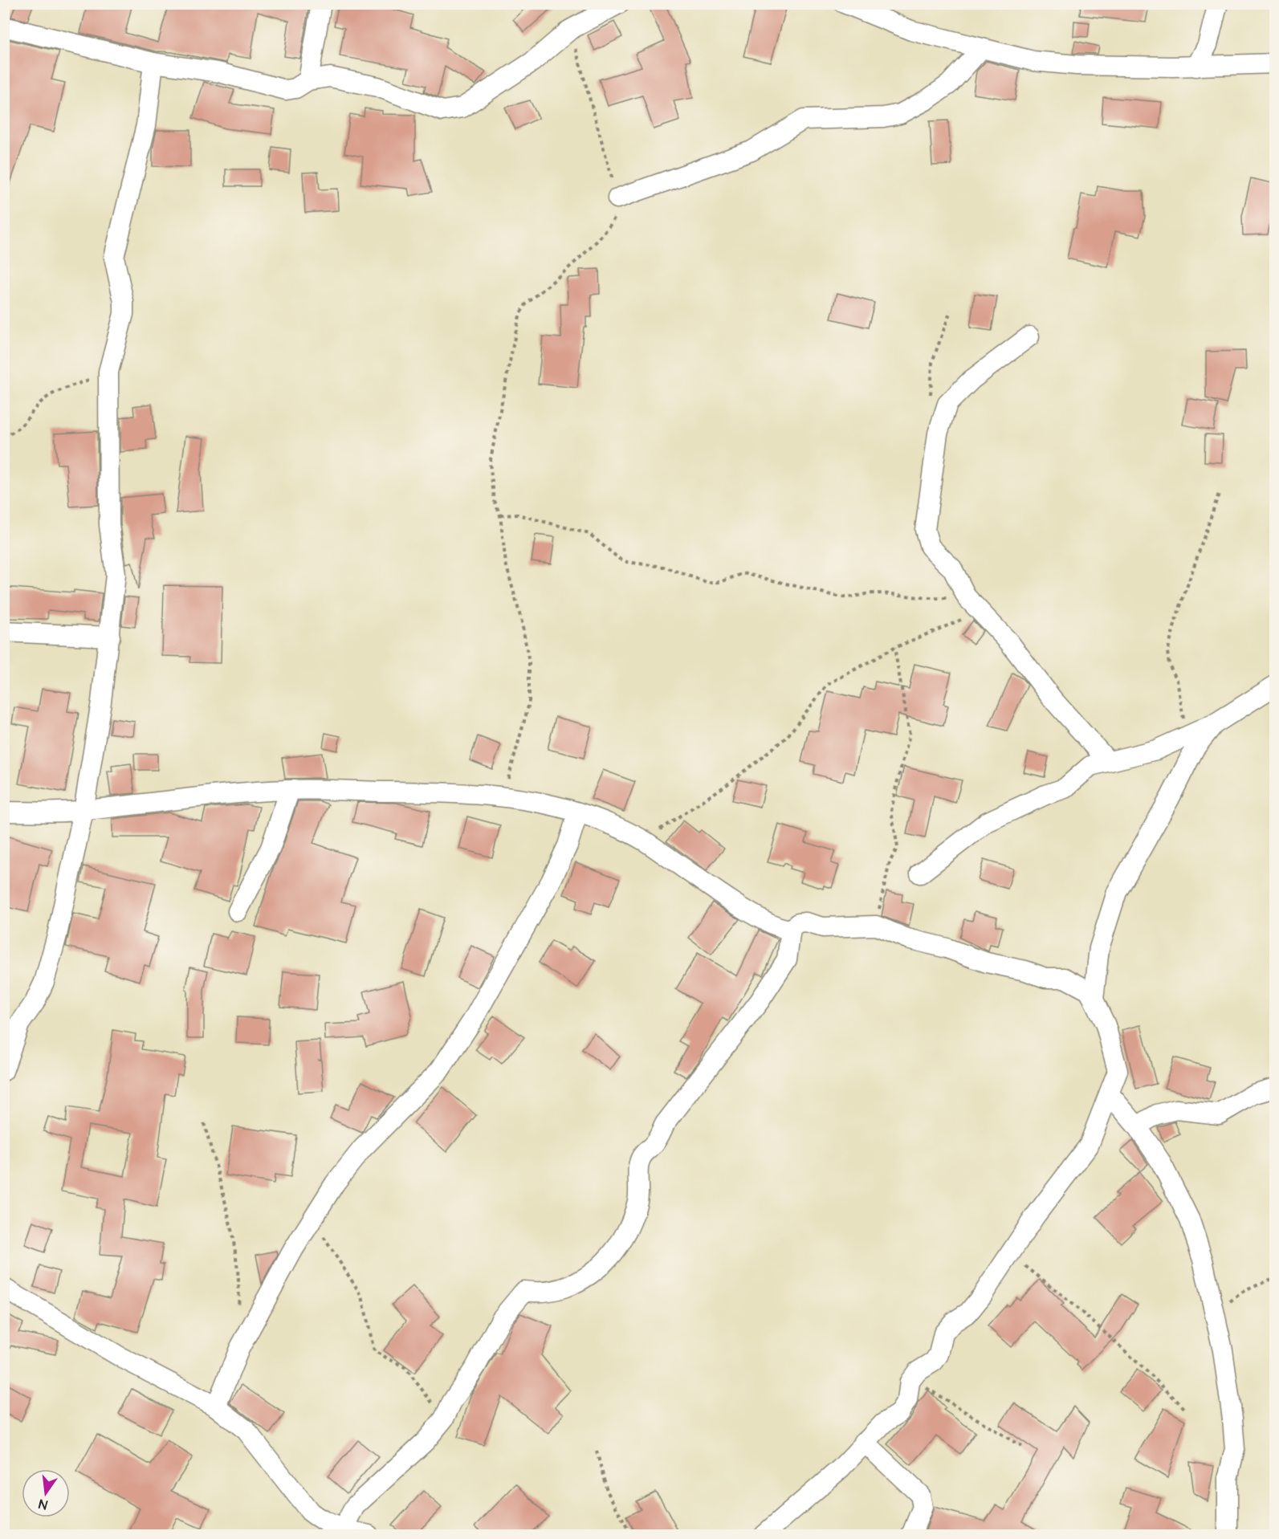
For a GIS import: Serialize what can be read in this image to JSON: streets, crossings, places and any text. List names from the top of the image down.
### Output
{
  "north": "bottom"
}
